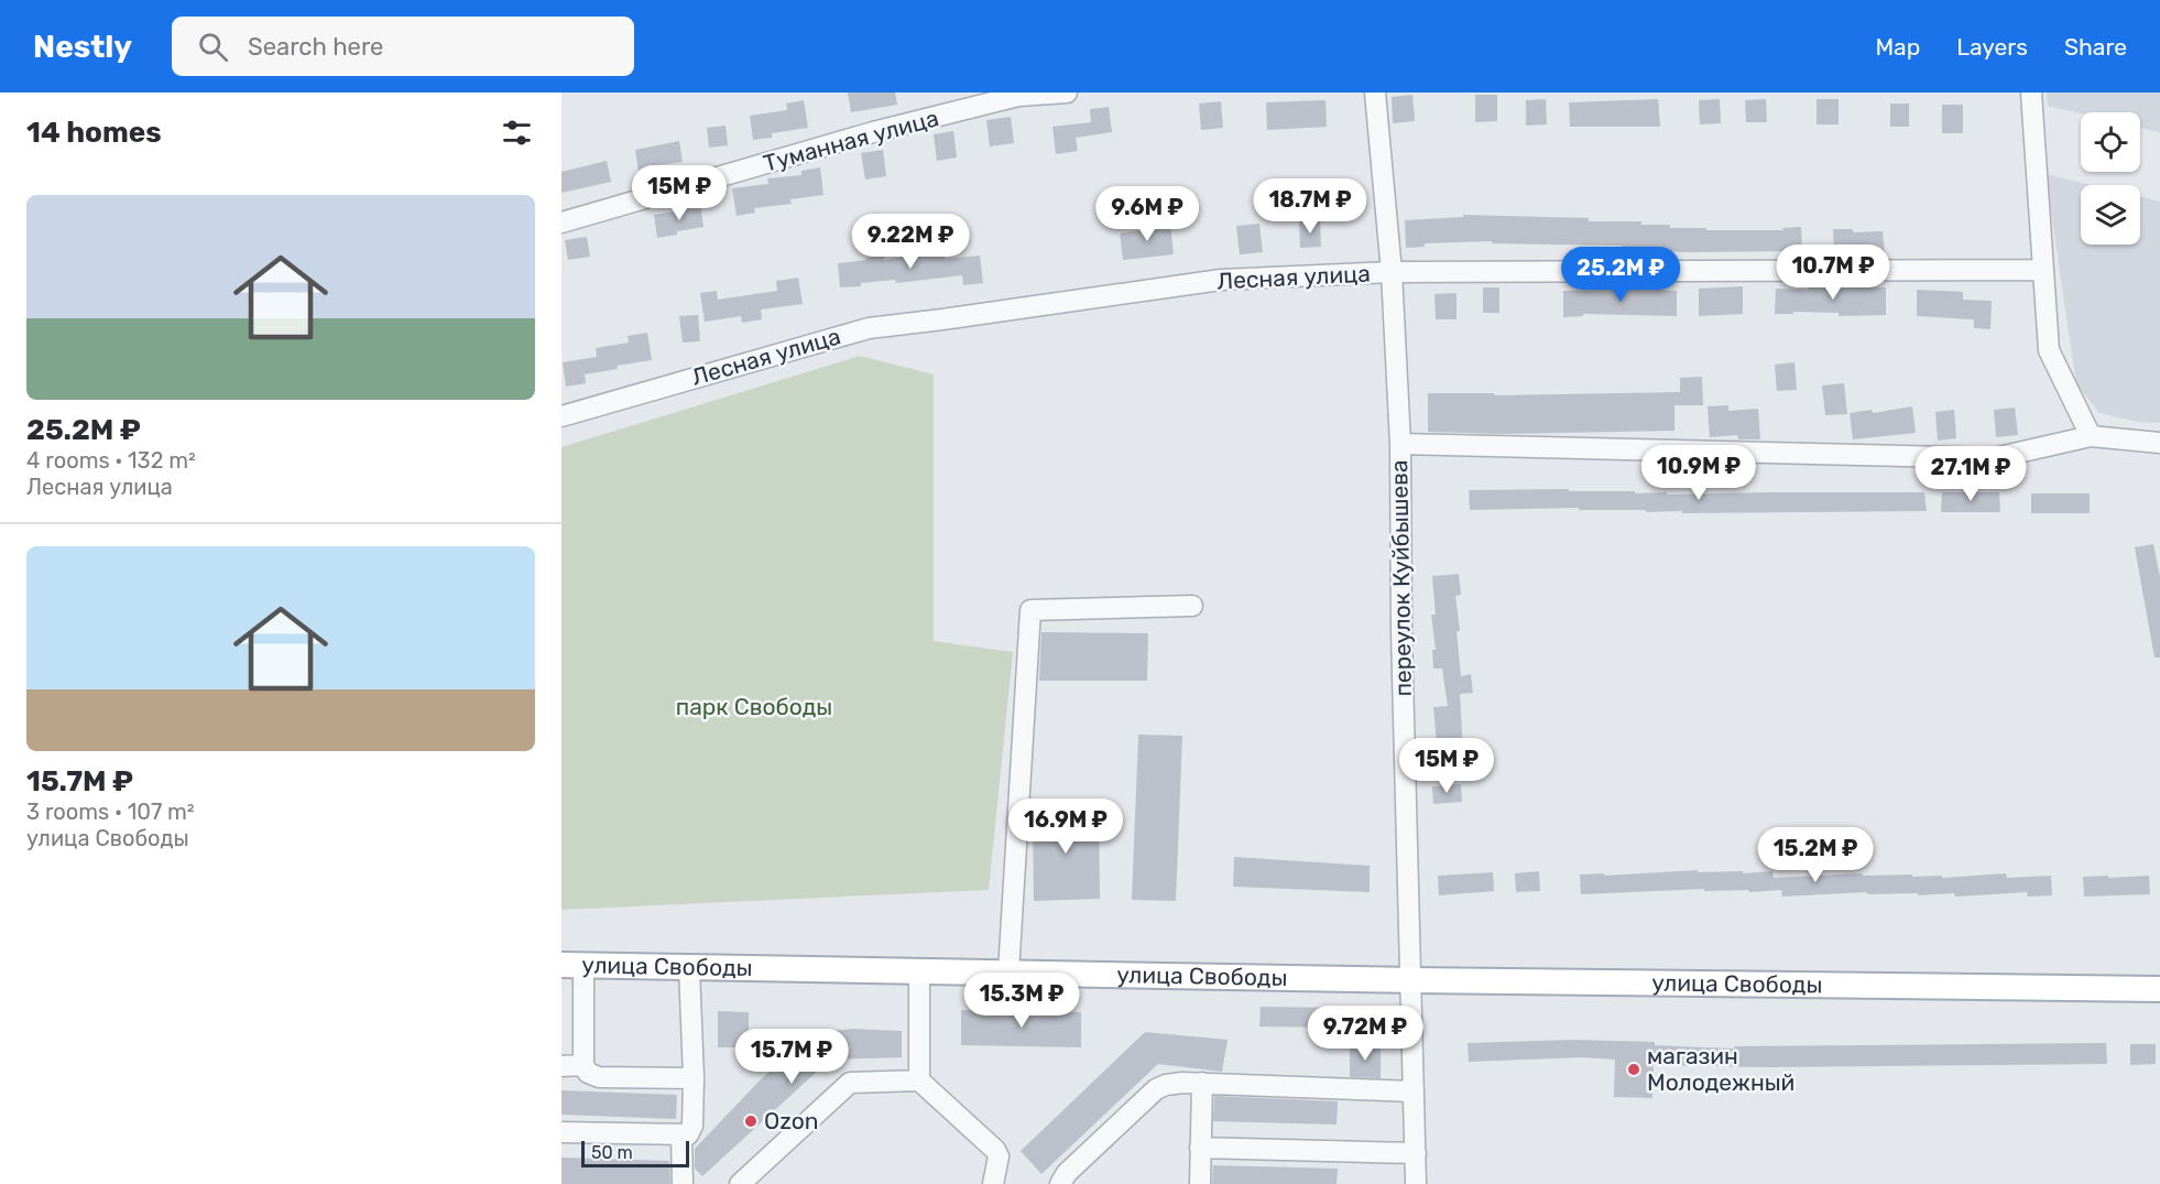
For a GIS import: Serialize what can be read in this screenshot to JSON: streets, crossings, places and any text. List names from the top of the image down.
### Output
{
  "streets": {
    "main road": ["улица Свободы"],
    "street": ["Туманная улица", "Лесная улица", "переулок Куйбышева"]
  },
  "crossings": [
    ["Лесная улица", "переулок Куйбышева"],
    ["переулок Куйбышева", "улица Свободы"]
  ],
  "parks": ["парк Свободы"],
  "places": ["магазин Молодежный", "Ozon"],
  "scale_bar": "50 m",
  "page": {
    "header": "Nestly",
    "search": "Search here",
    "nav": ["Map", "Layers", "Share"],
    "heading": "14 homes",
    "price": [
      "15M ₽",
      "18.7M ₽",
      "9.6M ₽",
      "9.22M ₽",
      "10.7M ₽",
      "25.2M ₽",
      "10.9M ₽",
      "27.1M ₽",
      "15M ₽",
      "16.9M ₽",
      "15.2M ₽",
      "15.3M ₽",
      "9.72M ₽",
      "15.7M ₽"
    ],
    "list": [
      {
        "name": "25.2M ₽",
        "note": "4 rooms · 132 m² · Лесная улица"
      },
      {
        "name": "15.7M ₽",
        "note": "3 rooms · 107 m² · улица Свободы"
      }
    ],
    "scale": "50 m"
  }
}
